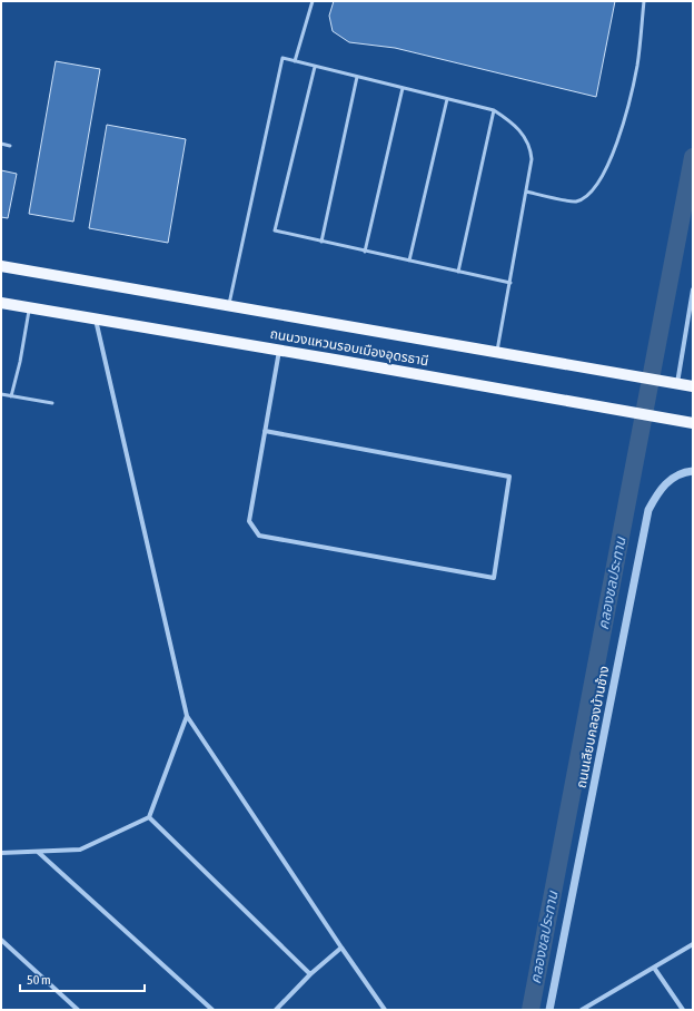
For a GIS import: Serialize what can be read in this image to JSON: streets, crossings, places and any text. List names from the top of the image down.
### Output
{
  "streets": {
    "main road": ["ถนนวงแหวนรอบเมืองอุดรธานี"],
    "street": ["ถนนเลียบคลองบ้านช้าง"]
  },
  "water": ["คลองชลประทาน"],
  "scale_bar": "50 m"
}
